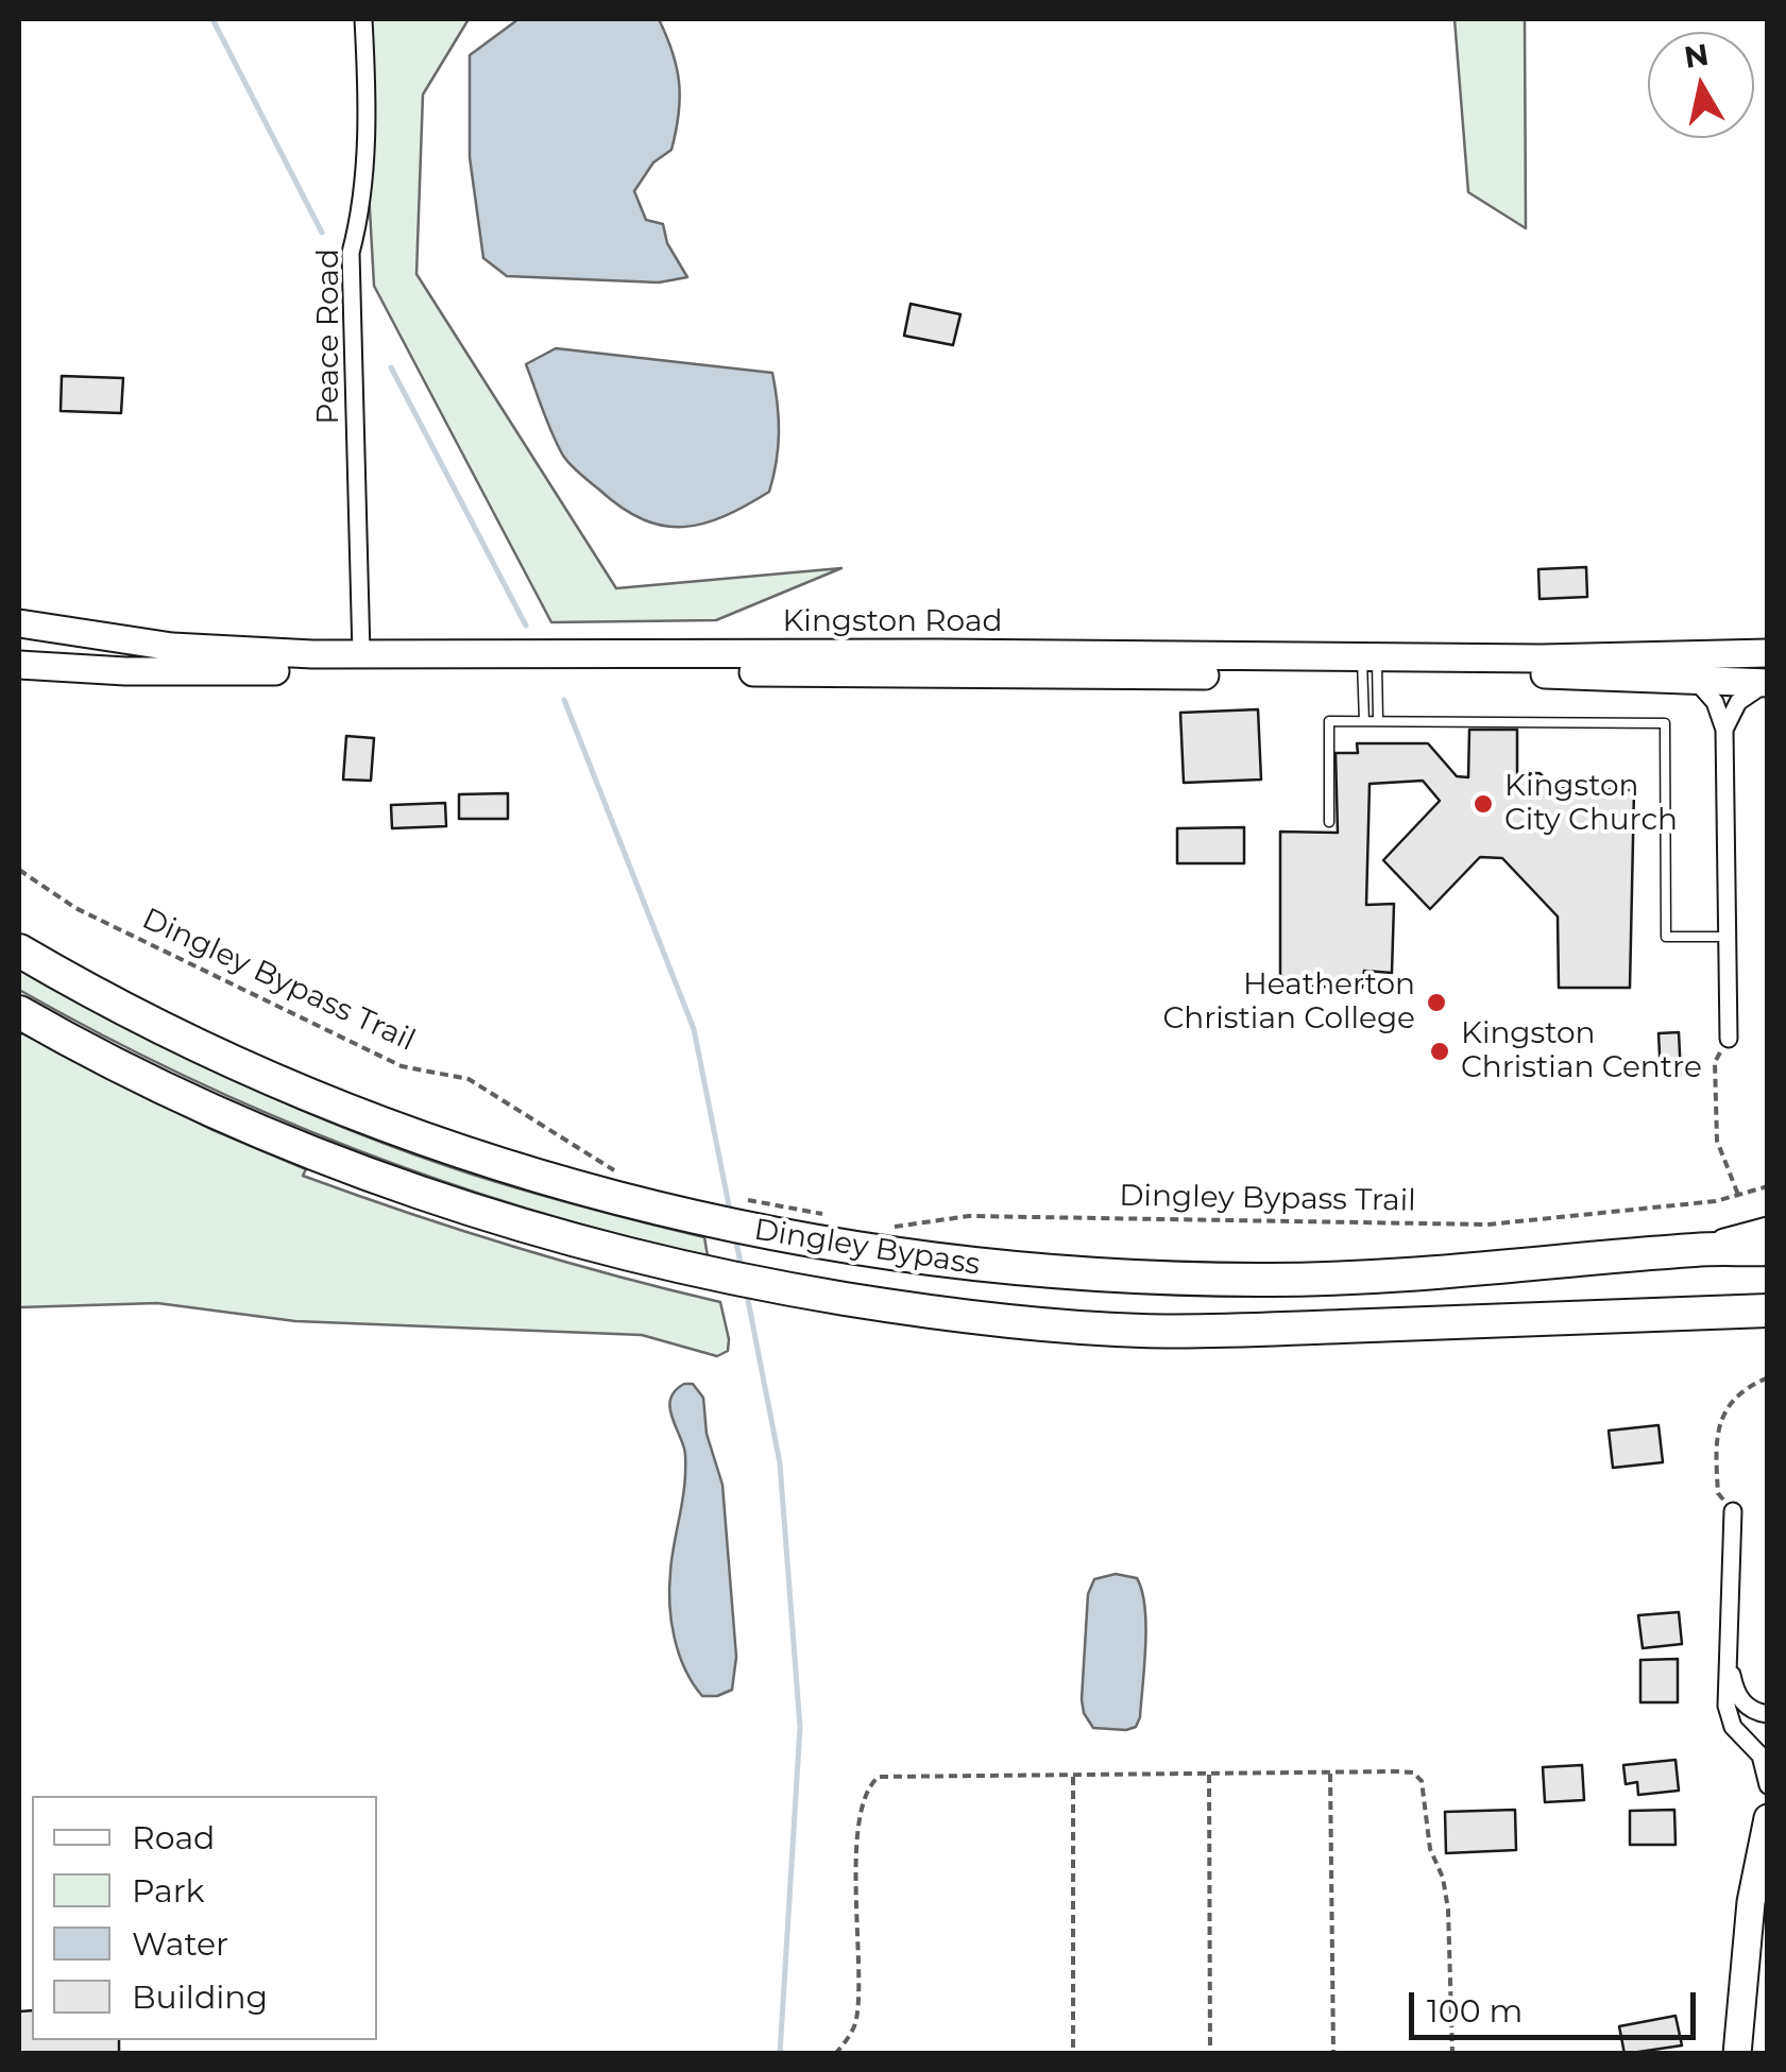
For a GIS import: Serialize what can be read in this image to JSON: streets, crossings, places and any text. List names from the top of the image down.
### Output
{
  "streets": {
    "highway": ["Dingley Bypass"],
    "main road": ["Kingston Road"],
    "street": ["Peace Road"],
    "path": ["Dingley Bypass Trail"]
  },
  "crossings": [
    ["Peace Road", "Kingston Road"]
  ],
  "places": ["Kingston City Church", "Heatherton Christian College", "Kingston Christian Centre"],
  "legend": [
    "Road",
    "Park",
    "Water",
    "Building"
  ],
  "scale_bar": "100 m",
  "north": "top"
}
